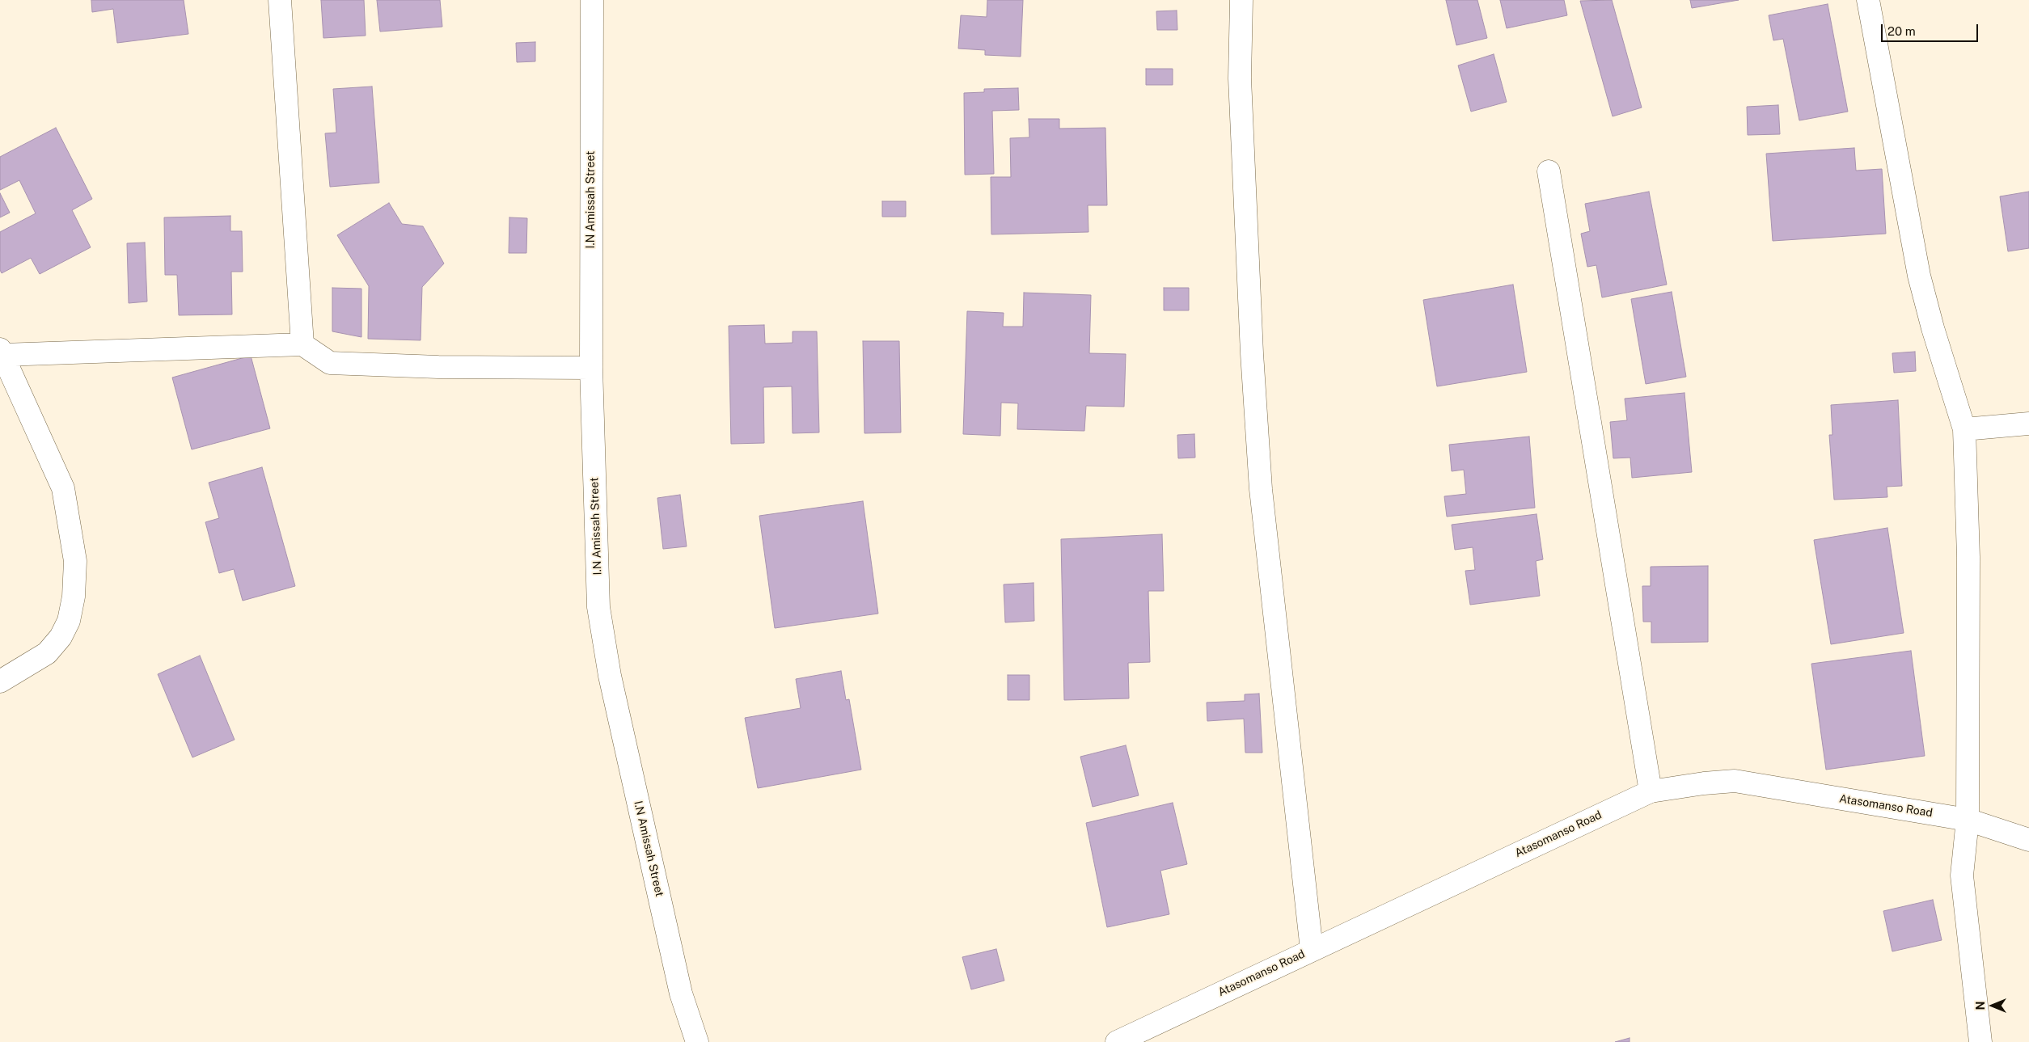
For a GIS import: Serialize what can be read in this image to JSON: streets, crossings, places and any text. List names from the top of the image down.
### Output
{
  "streets": {
    "street": ["I.N Amissah Street", "Atasomanso Road"]
  },
  "scale_bar": "20 m",
  "north": "left"
}
